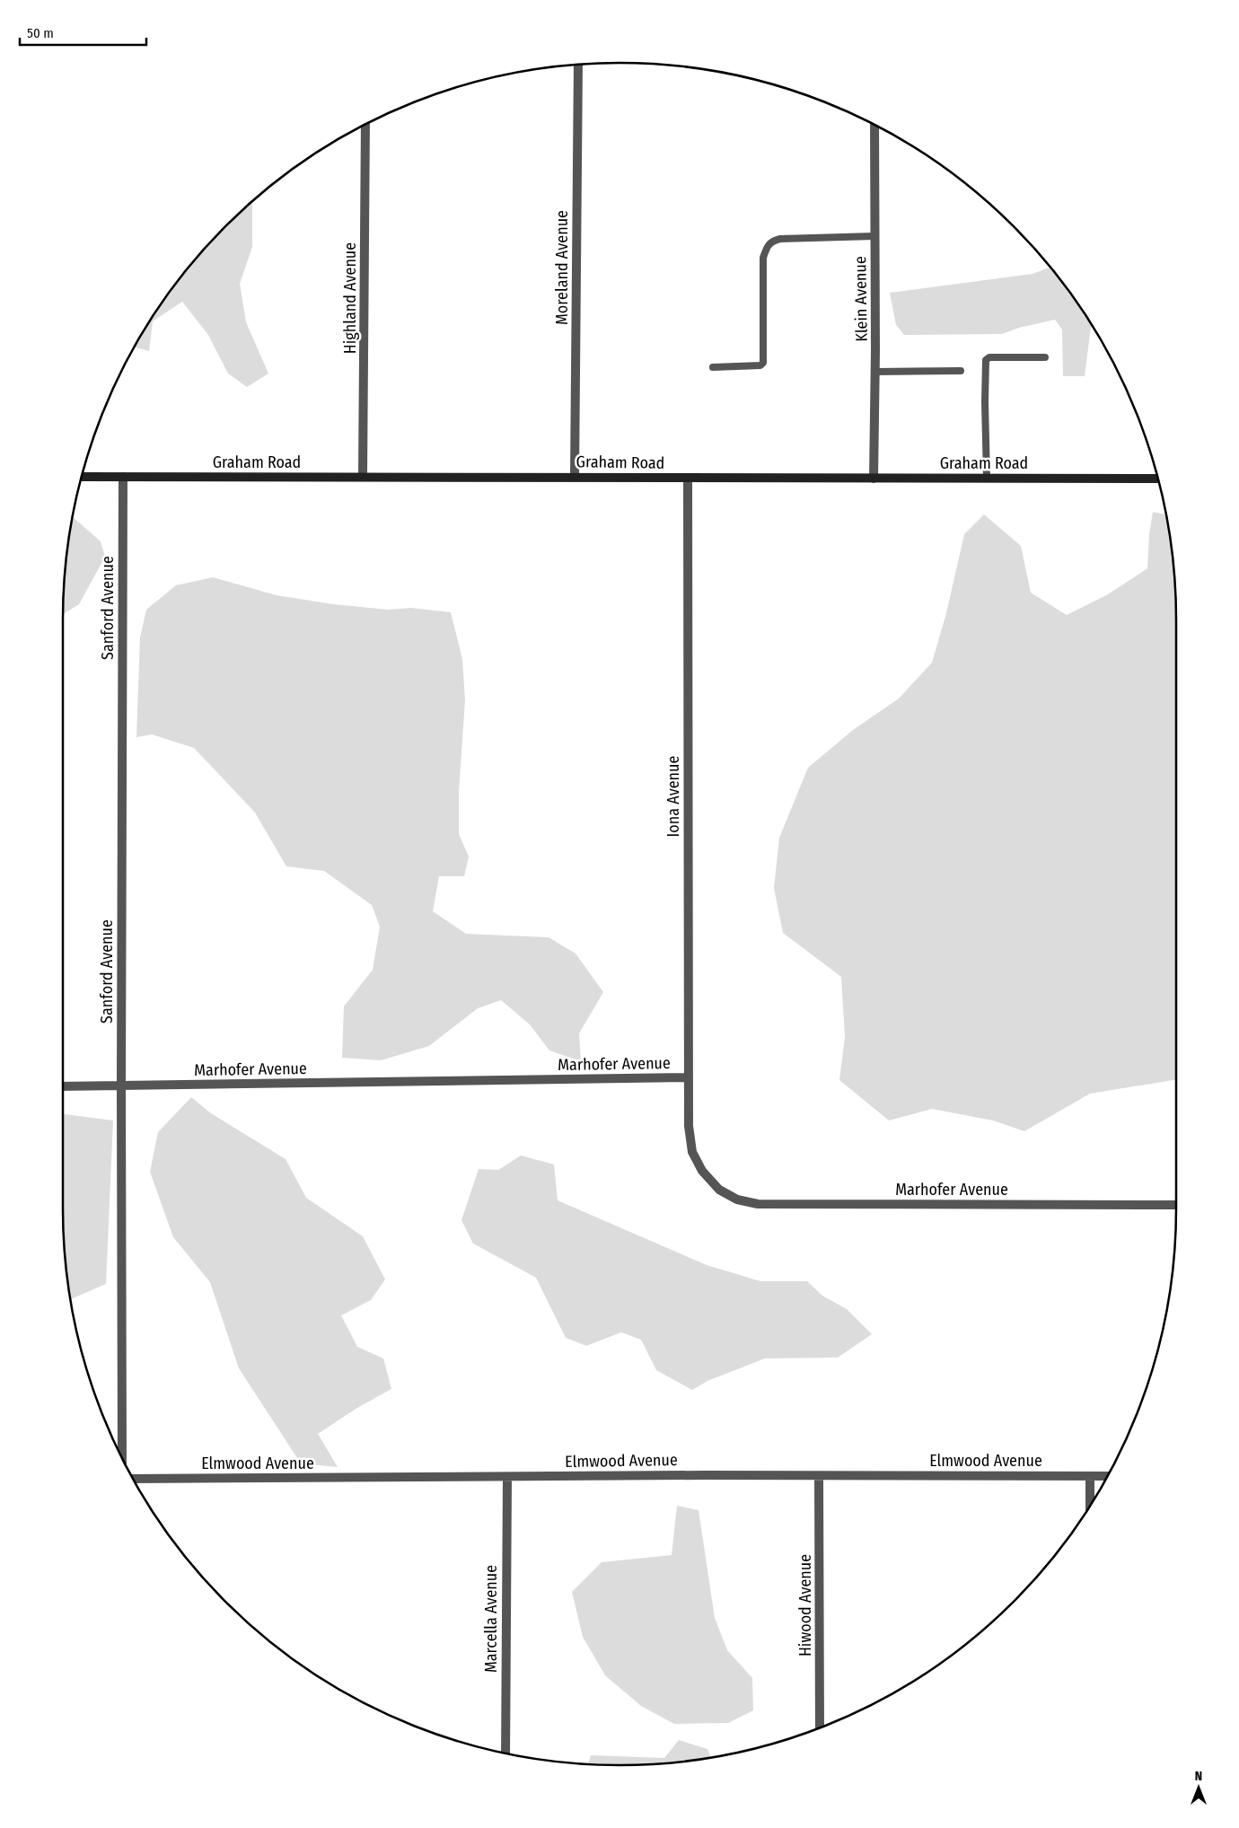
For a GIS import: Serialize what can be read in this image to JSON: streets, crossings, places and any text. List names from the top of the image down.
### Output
{
  "streets": {
    "main road": ["Graham Road"],
    "street": [
      "Moreland Avenue",
      "Highland Avenue",
      "Klein Avenue",
      "Sanford Avenue",
      "Iona Avenue",
      "Marhofer Avenue",
      "Elmwood Avenue",
      "Hiwood Avenue",
      "Marcella Avenue"
    ]
  },
  "crossings": [
    ["Moreland Avenue", "Graham Road"],
    ["Highland Avenue", "Graham Road"],
    ["Klein Avenue", "Graham Road"],
    ["Graham Road", "Sanford Avenue"],
    ["Graham Road", "Iona Avenue"],
    ["Sanford Avenue", "Marhofer Avenue"],
    ["Iona Avenue", "Marhofer Avenue"],
    ["Elmwood Avenue", "Hiwood Avenue"],
    ["Elmwood Avenue", "Marcella Avenue"]
  ],
  "scale_bar": "50 m",
  "north": "top"
}
